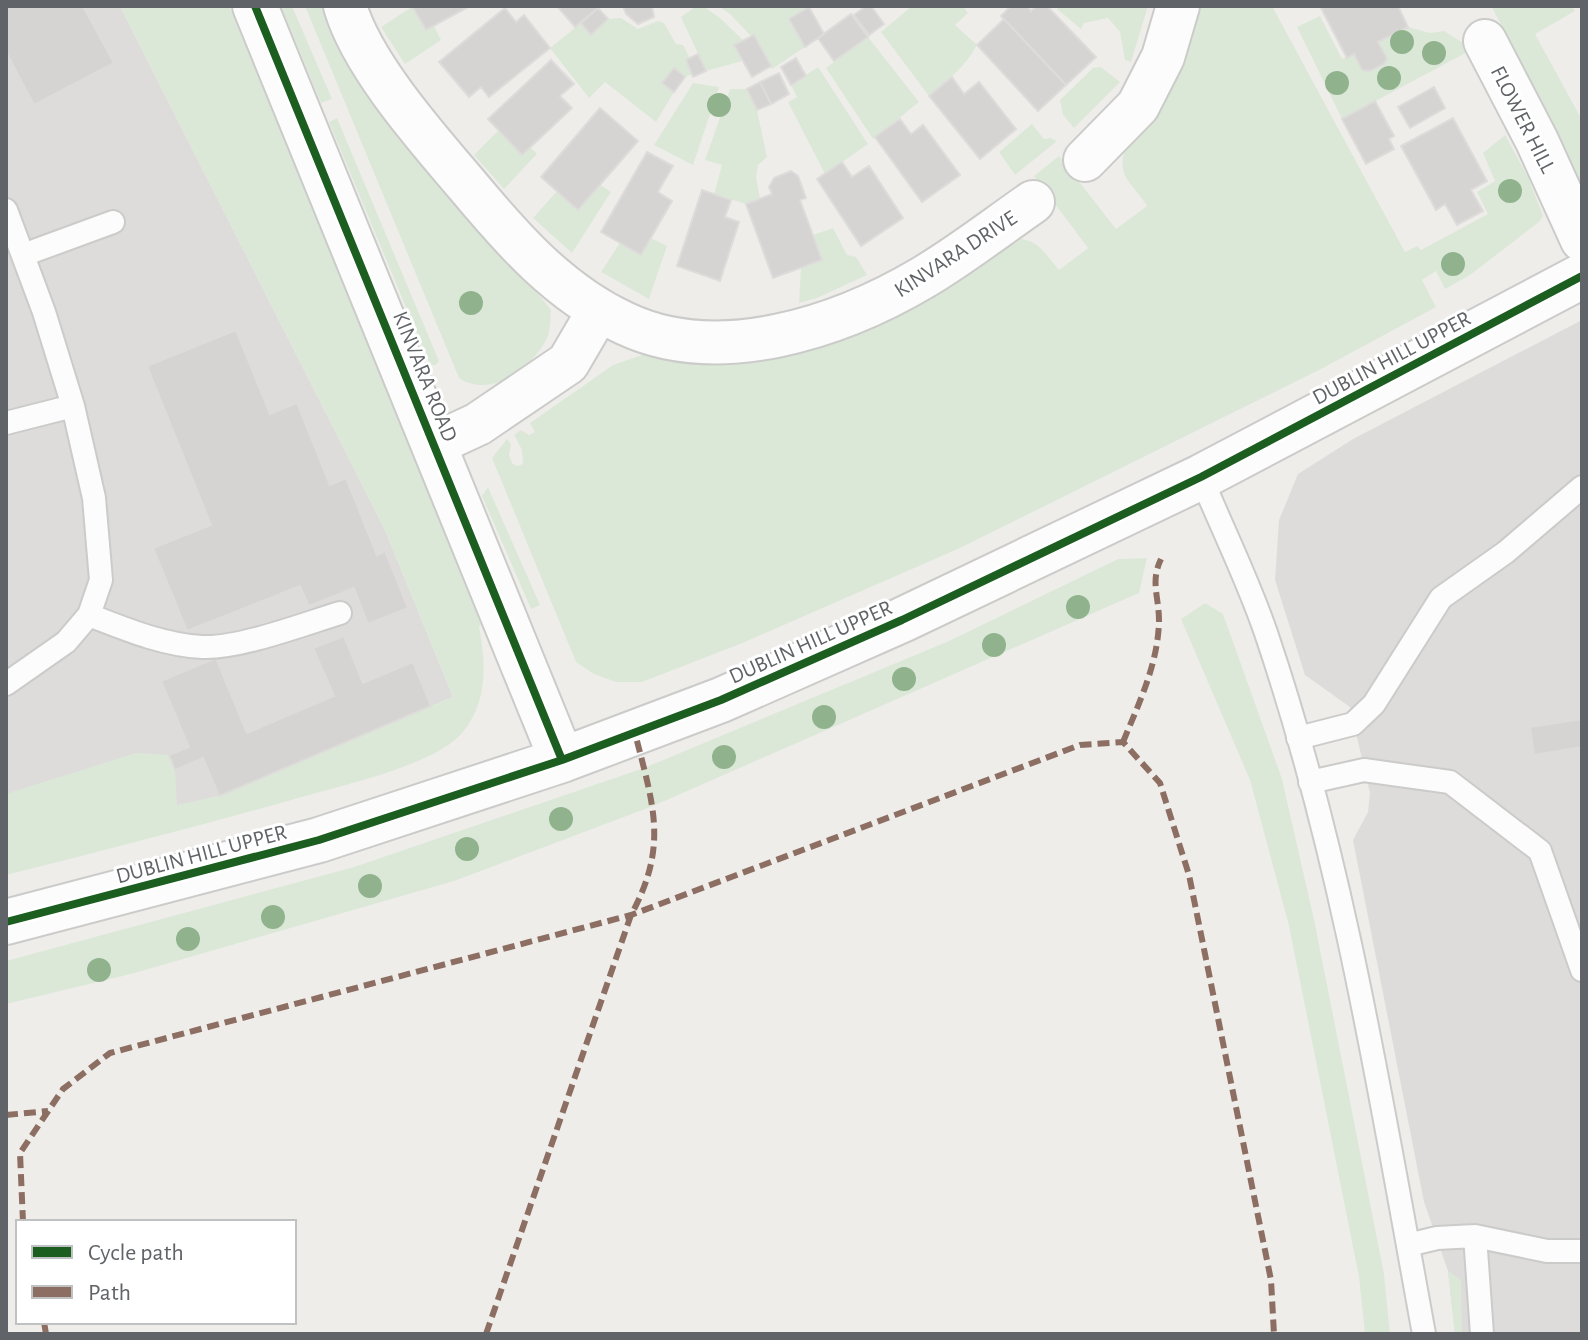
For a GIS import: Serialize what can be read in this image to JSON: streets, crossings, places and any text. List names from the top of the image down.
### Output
{
  "streets": {
    "street": [
      "FLOWER HILL",
      "KINVARA DRIVE",
      "DUBLIN HILL UPPER",
      "KINVARA ROAD"
    ]
  },
  "crossings": [
    ["DUBLIN HILL UPPER", "KINVARA ROAD"]
  ],
  "legend": ["Cycle path", "Path"]
}
